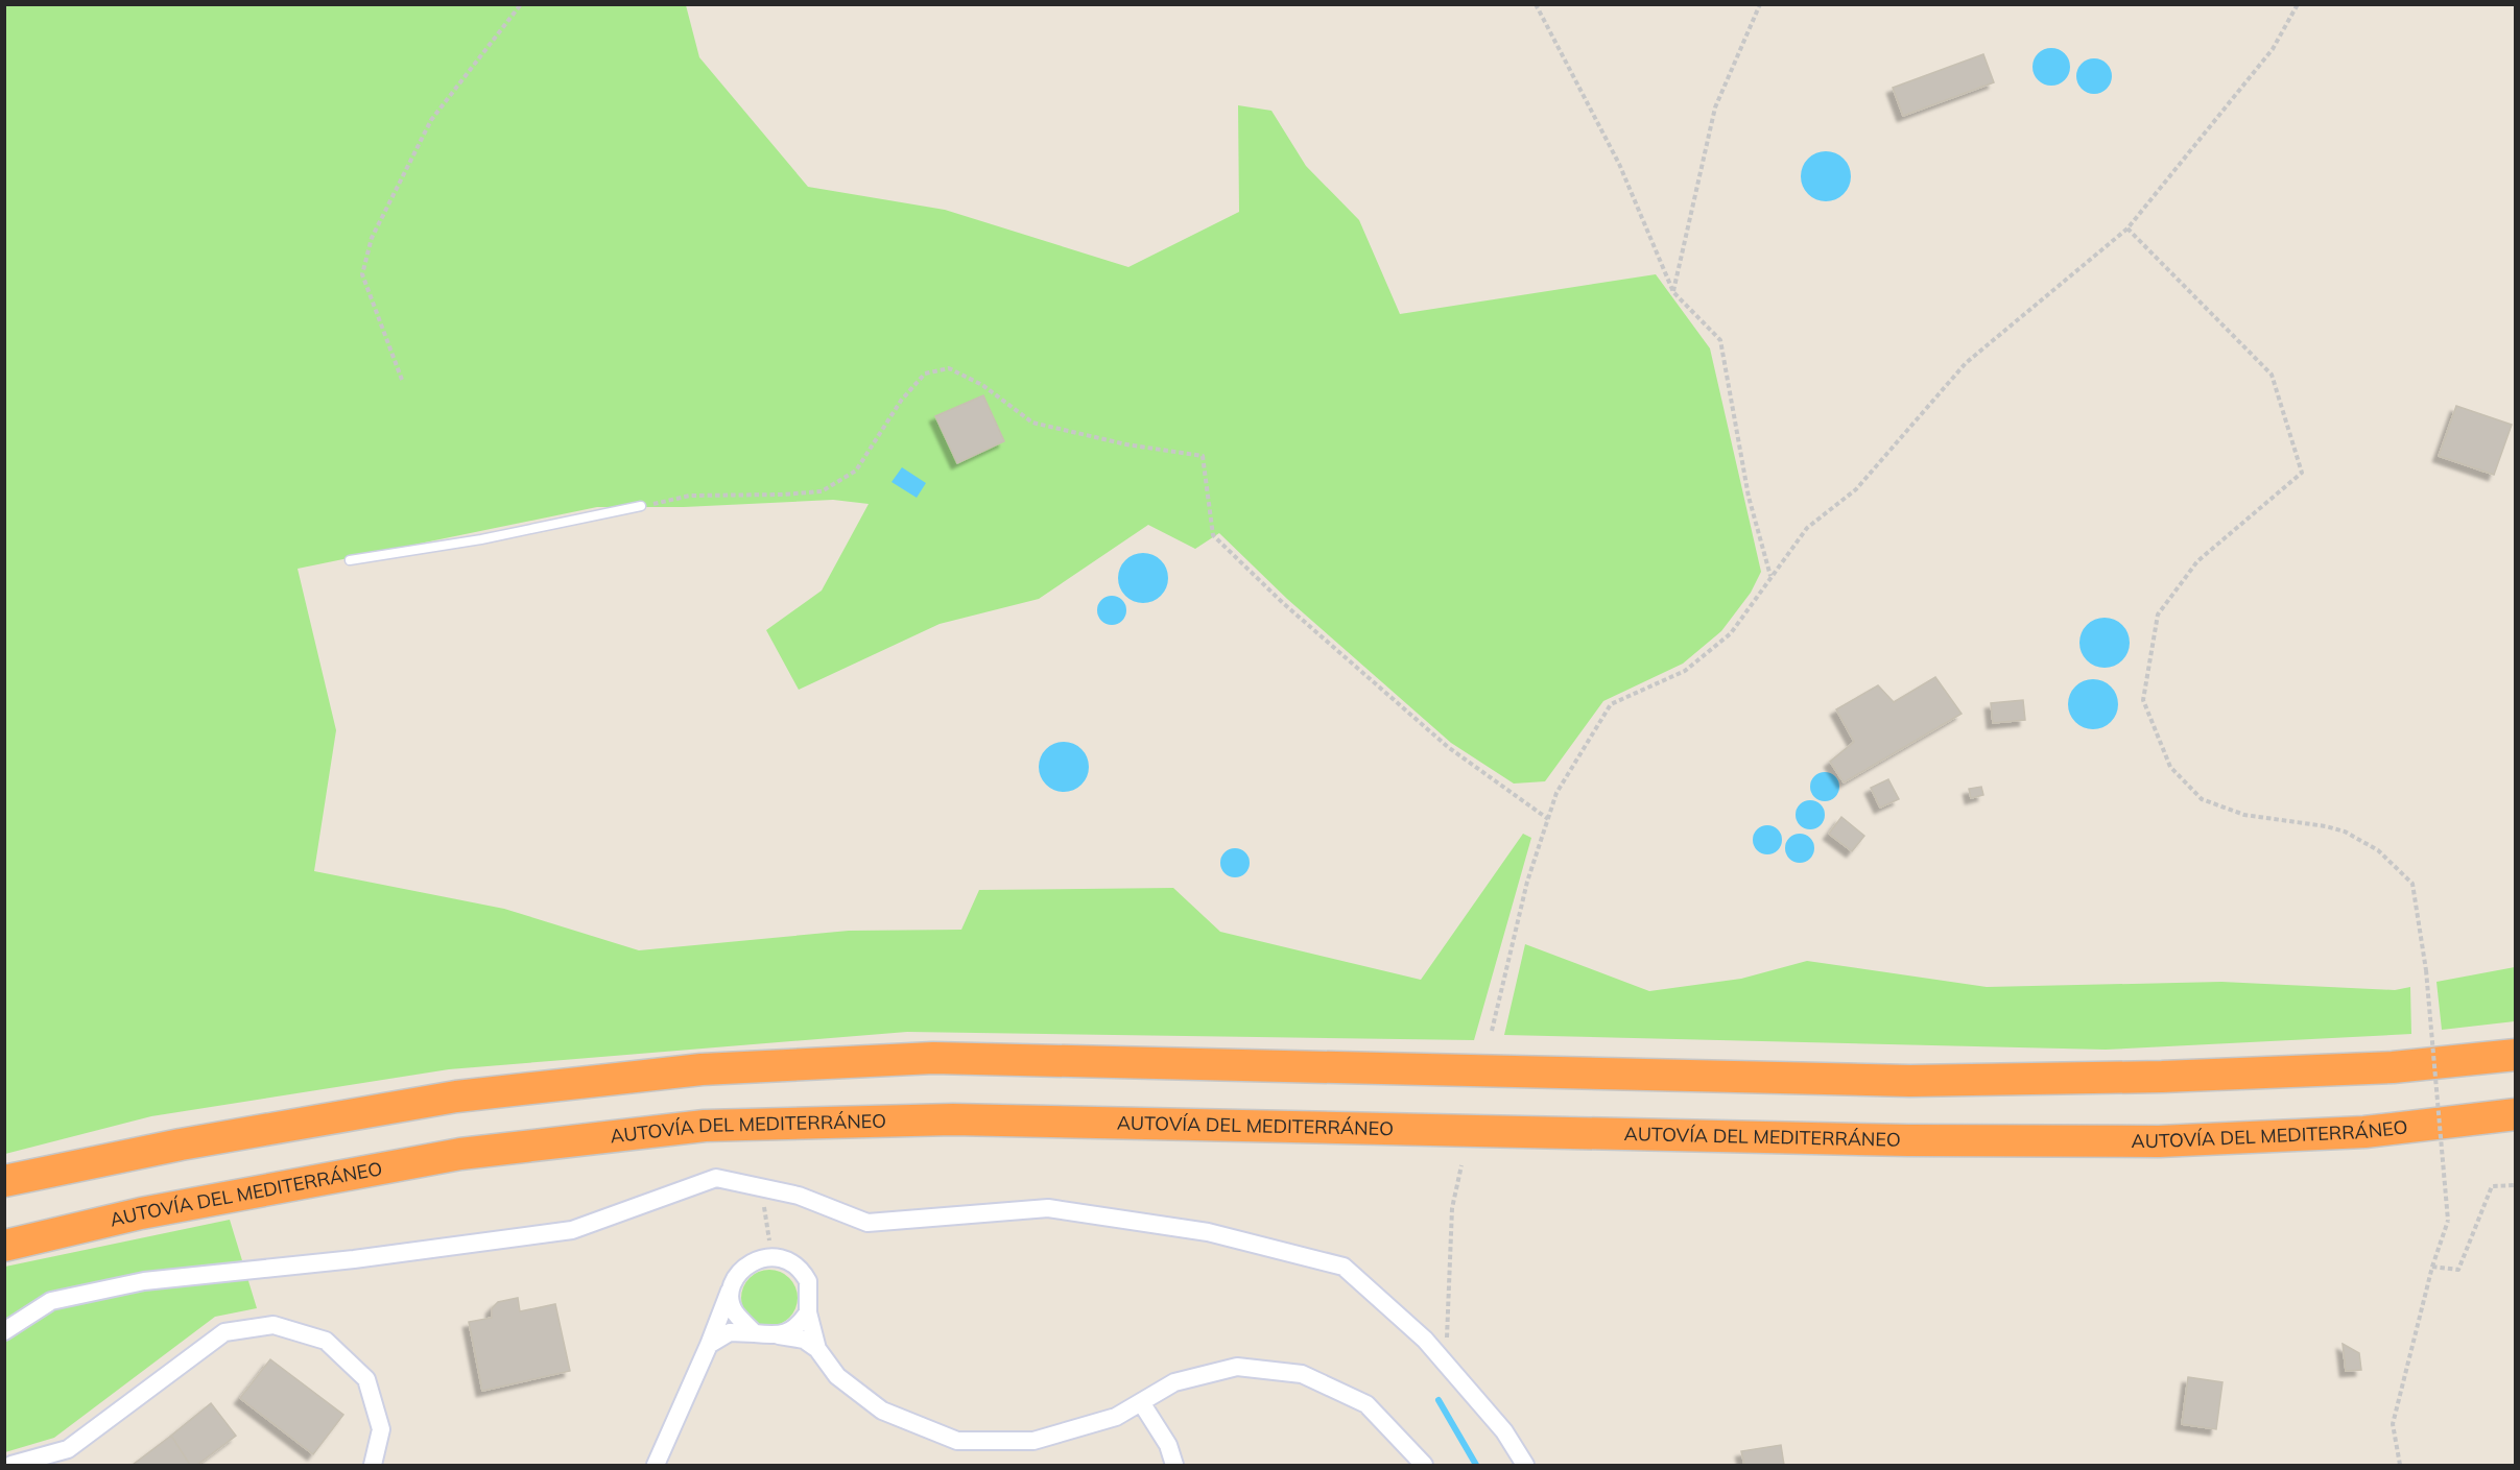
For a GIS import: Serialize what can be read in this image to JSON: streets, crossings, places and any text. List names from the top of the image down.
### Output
{
  "streets": {
    "highway": ["AUTOVÍA DEL MEDITERRÁNEO"]
  }
}
